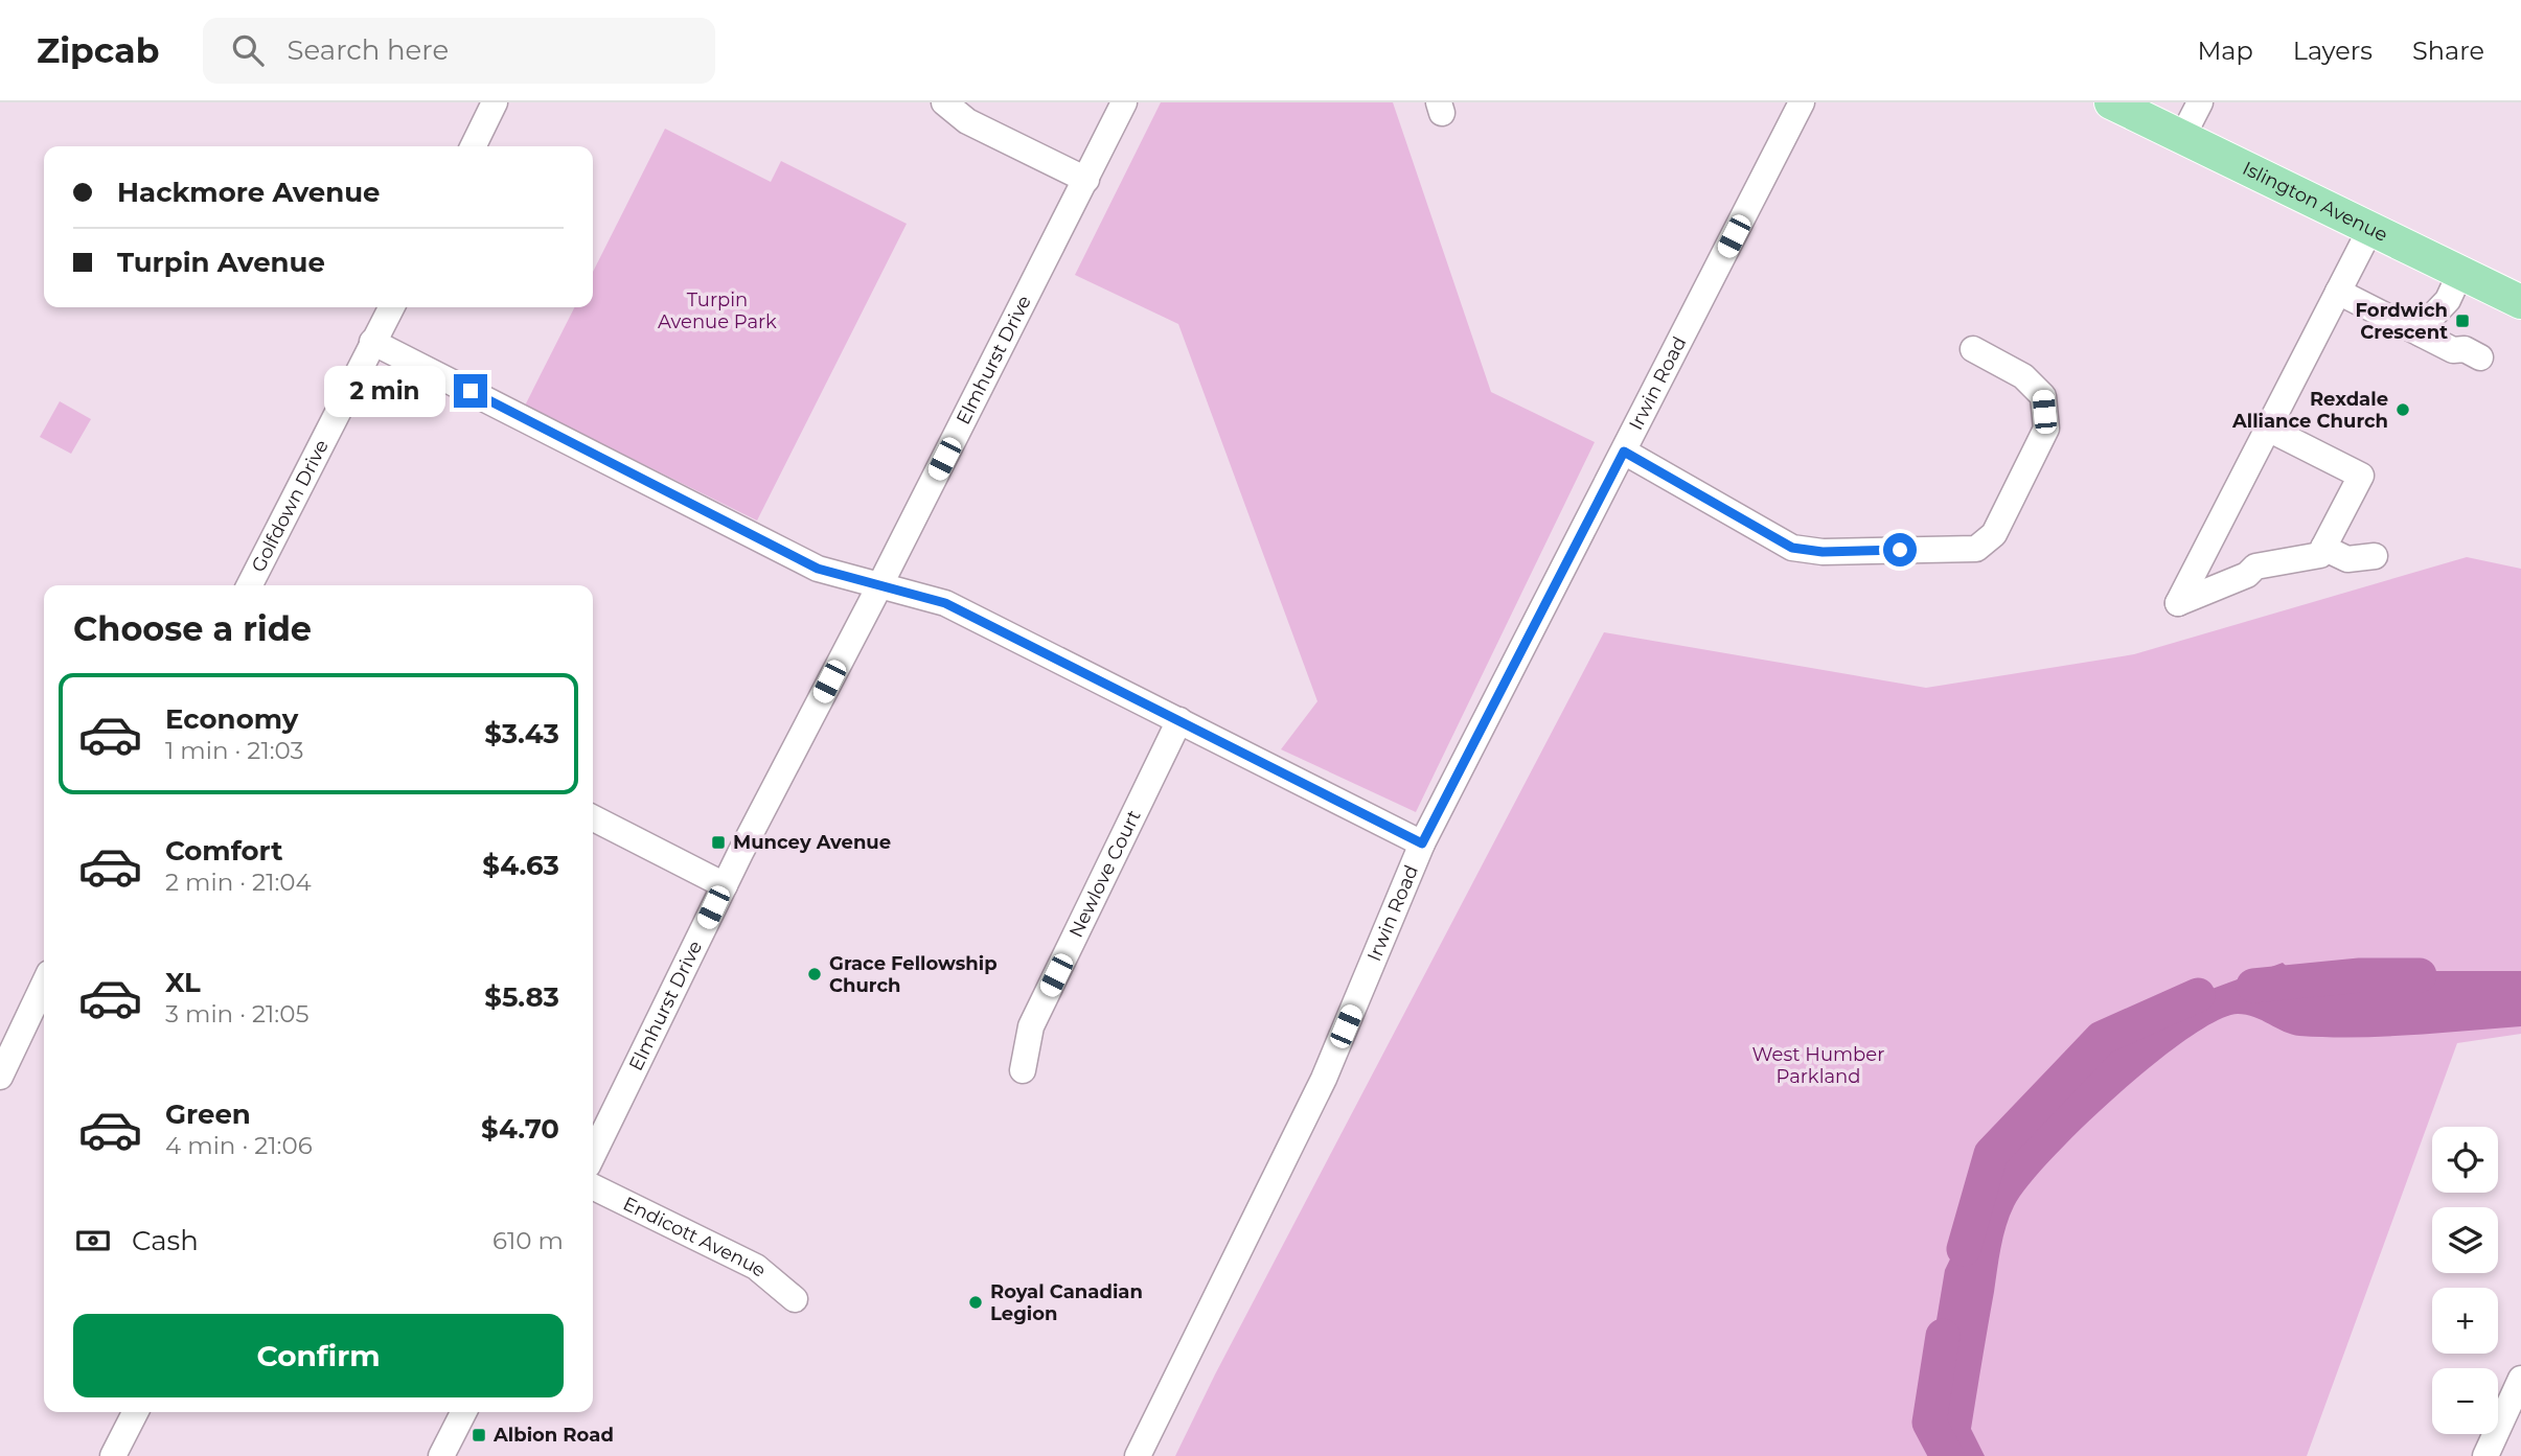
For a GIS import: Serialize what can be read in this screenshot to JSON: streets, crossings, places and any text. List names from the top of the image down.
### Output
{
  "streets": {
    "main road": ["Islington Avenue"],
    "street": [
      "Elmhurst Drive",
      "Irwin Road",
      "Golfdown Drive",
      "Newlove Court",
      "Endicott Avenue"
    ]
  },
  "parks": ["Turpin Avenue Park", "West Humber Parkland"],
  "places": {
    "transit": ["Fordwich Crescent", "Muncey Avenue", "Albion Road"],
    "other": ["Rexdale Alliance Church", "Grace Fellowship Church", "Royal Canadian Legion"]
  },
  "page": {
    "header": "Zipcab",
    "search": "Search here",
    "nav": ["Map", "Layers", "Share"],
    "banner": ["Hackmore Avenue", "Turpin Avenue"],
    "bubble": "2 min",
    "heading": "Choose a ride",
    "list": [
      {
        "name": "Economy",
        "note": "1 min · 21:03",
        "value": "$3.43"
      },
      {
        "name": "Comfort",
        "note": "2 min · 21:04",
        "value": "$4.63"
      },
      {
        "name": "XL",
        "note": "3 min · 21:05",
        "value": "$5.83"
      },
      {
        "name": "Green",
        "note": "4 min · 21:06",
        "value": "$4.70"
      }
    ],
    "map_buttons": ["+", "−"],
    "pay": ["Cash", "610 m"],
    "buttons": "Confirm"
  }
}
